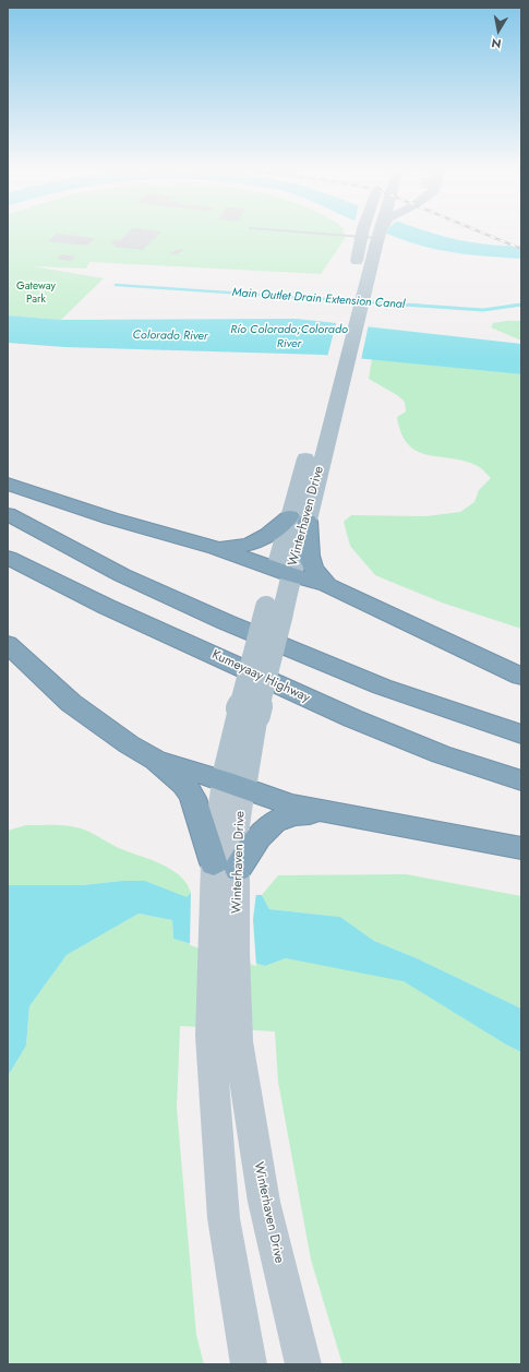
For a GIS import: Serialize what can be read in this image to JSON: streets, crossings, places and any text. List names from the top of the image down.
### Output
{
  "streets": {
    "highway": ["Kumeyaay Highway"],
    "main road": ["Winterhaven Drive"]
  },
  "water": ["Main Outlet Drain Extension Canal", "Río Colorado;Colorado River", "Colorado River"],
  "parks": ["Gateway Park"],
  "north": "bottom"
}
